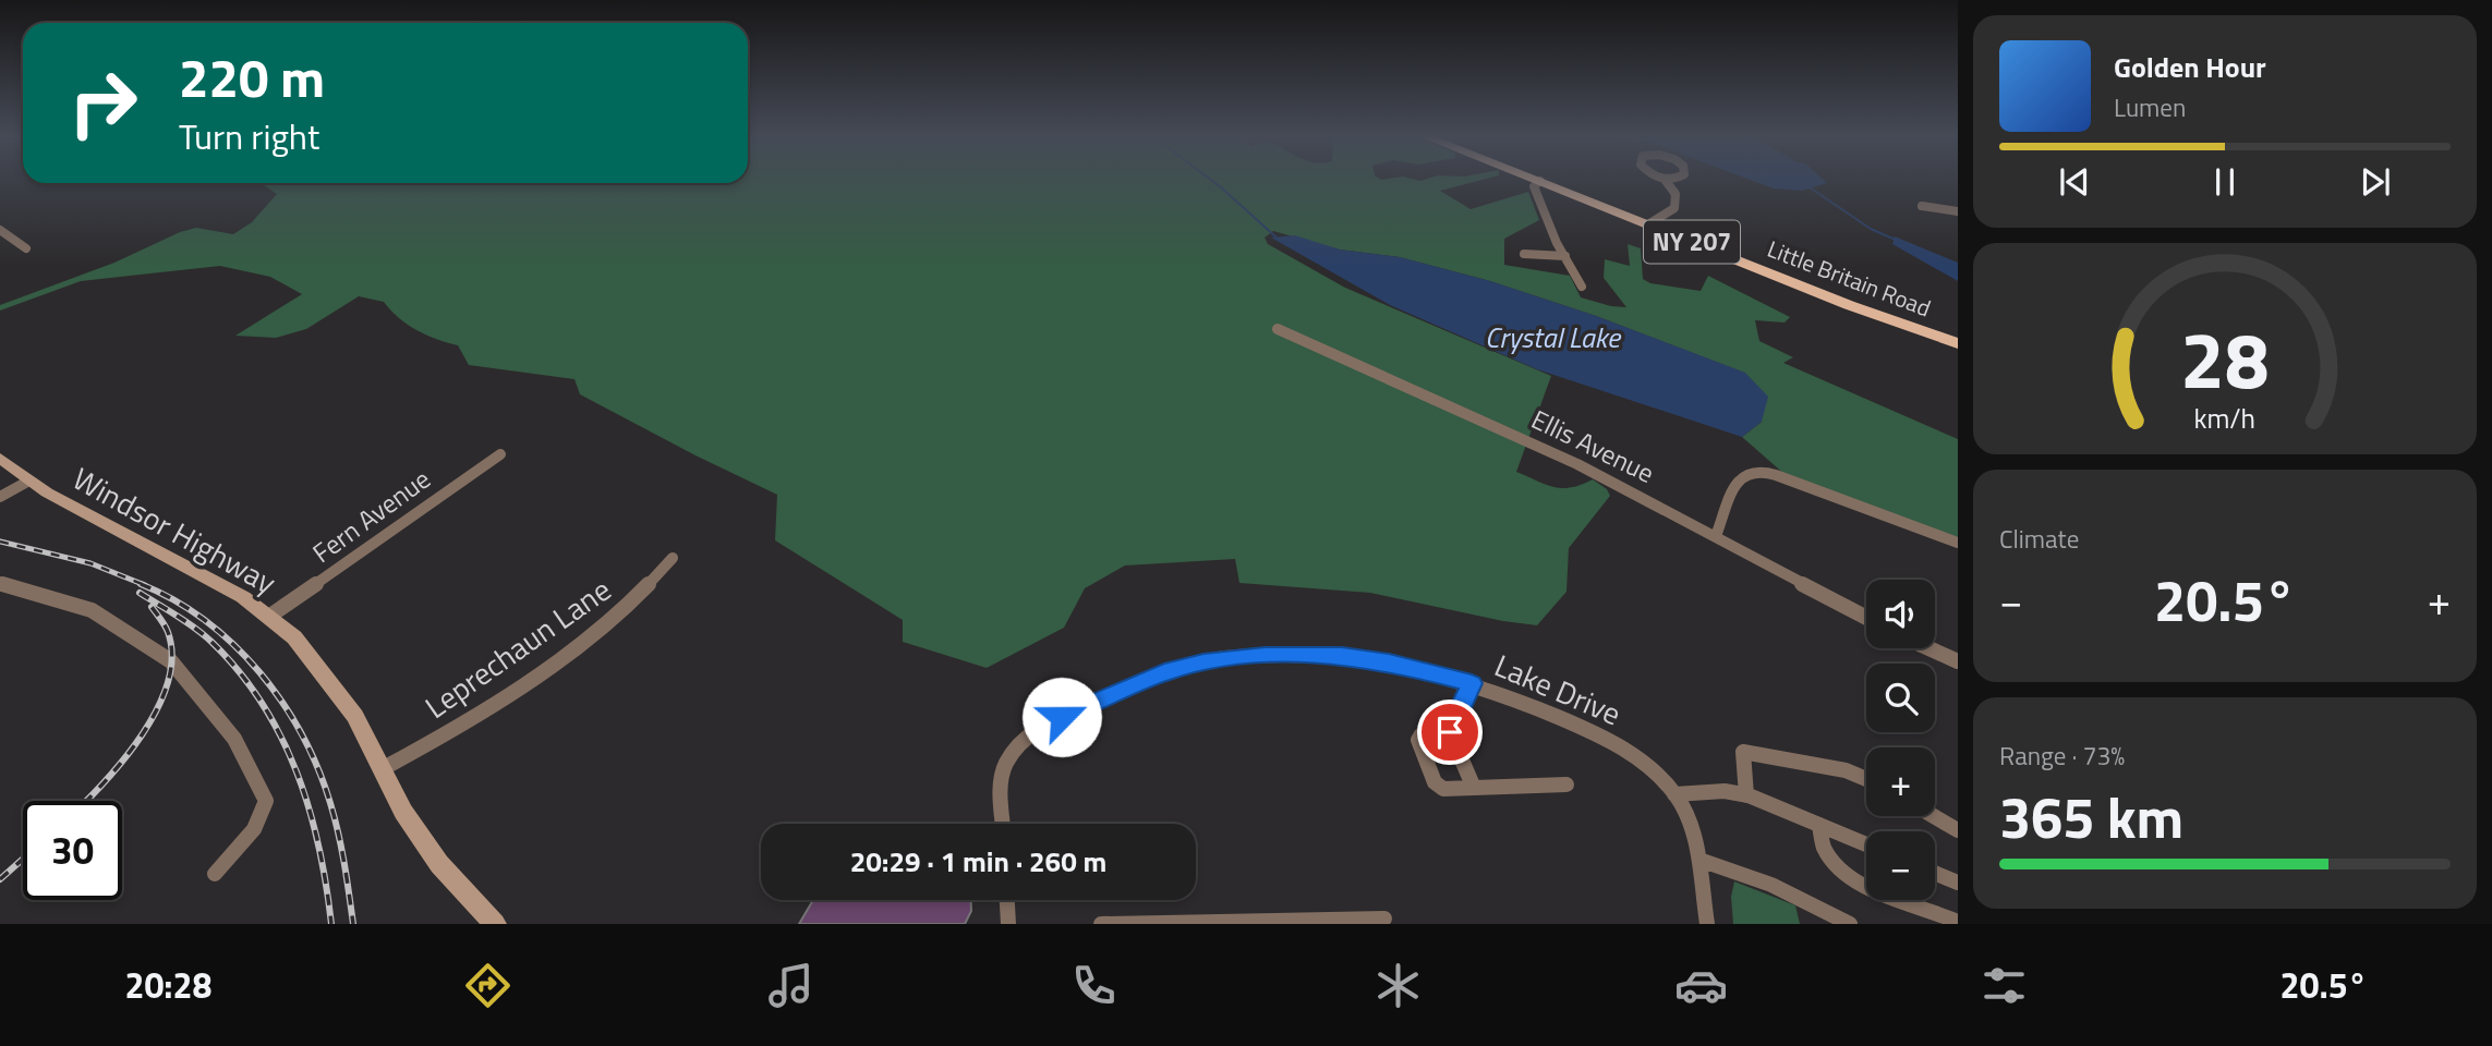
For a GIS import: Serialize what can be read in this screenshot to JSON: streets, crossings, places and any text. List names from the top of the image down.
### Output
{
  "streets": {
    "main road": ["NY 207", "Little Britain Road", "Windsor Highway"],
    "street": [
      "Ellis Avenue",
      "Fern Avenue",
      "Leprechaun Lane",
      "Lake Drive"
    ]
  },
  "crossings": [
    ["Fern Avenue", "Windsor Highway"],
    ["Windsor Highway", "Leprechaun Lane"]
  ],
  "water": ["Crystal Lake"],
  "page": {
    "turn": ["220 m", "Turn right"],
    "song": ["Golden Hour", "Lumen"],
    "tile": [
      "Climate",
      ["Range · 73%", "365 km"]
    ],
    "heat": ["−", "20.5°", "+"],
    "map_buttons": ["+", "−"],
    "limit": "30",
    "trip": "20:29 · 1 min · 260 m",
    "tabs": ["20:28", "20.5°"],
    "gauge": ["28", "km/h"]
  }
}
